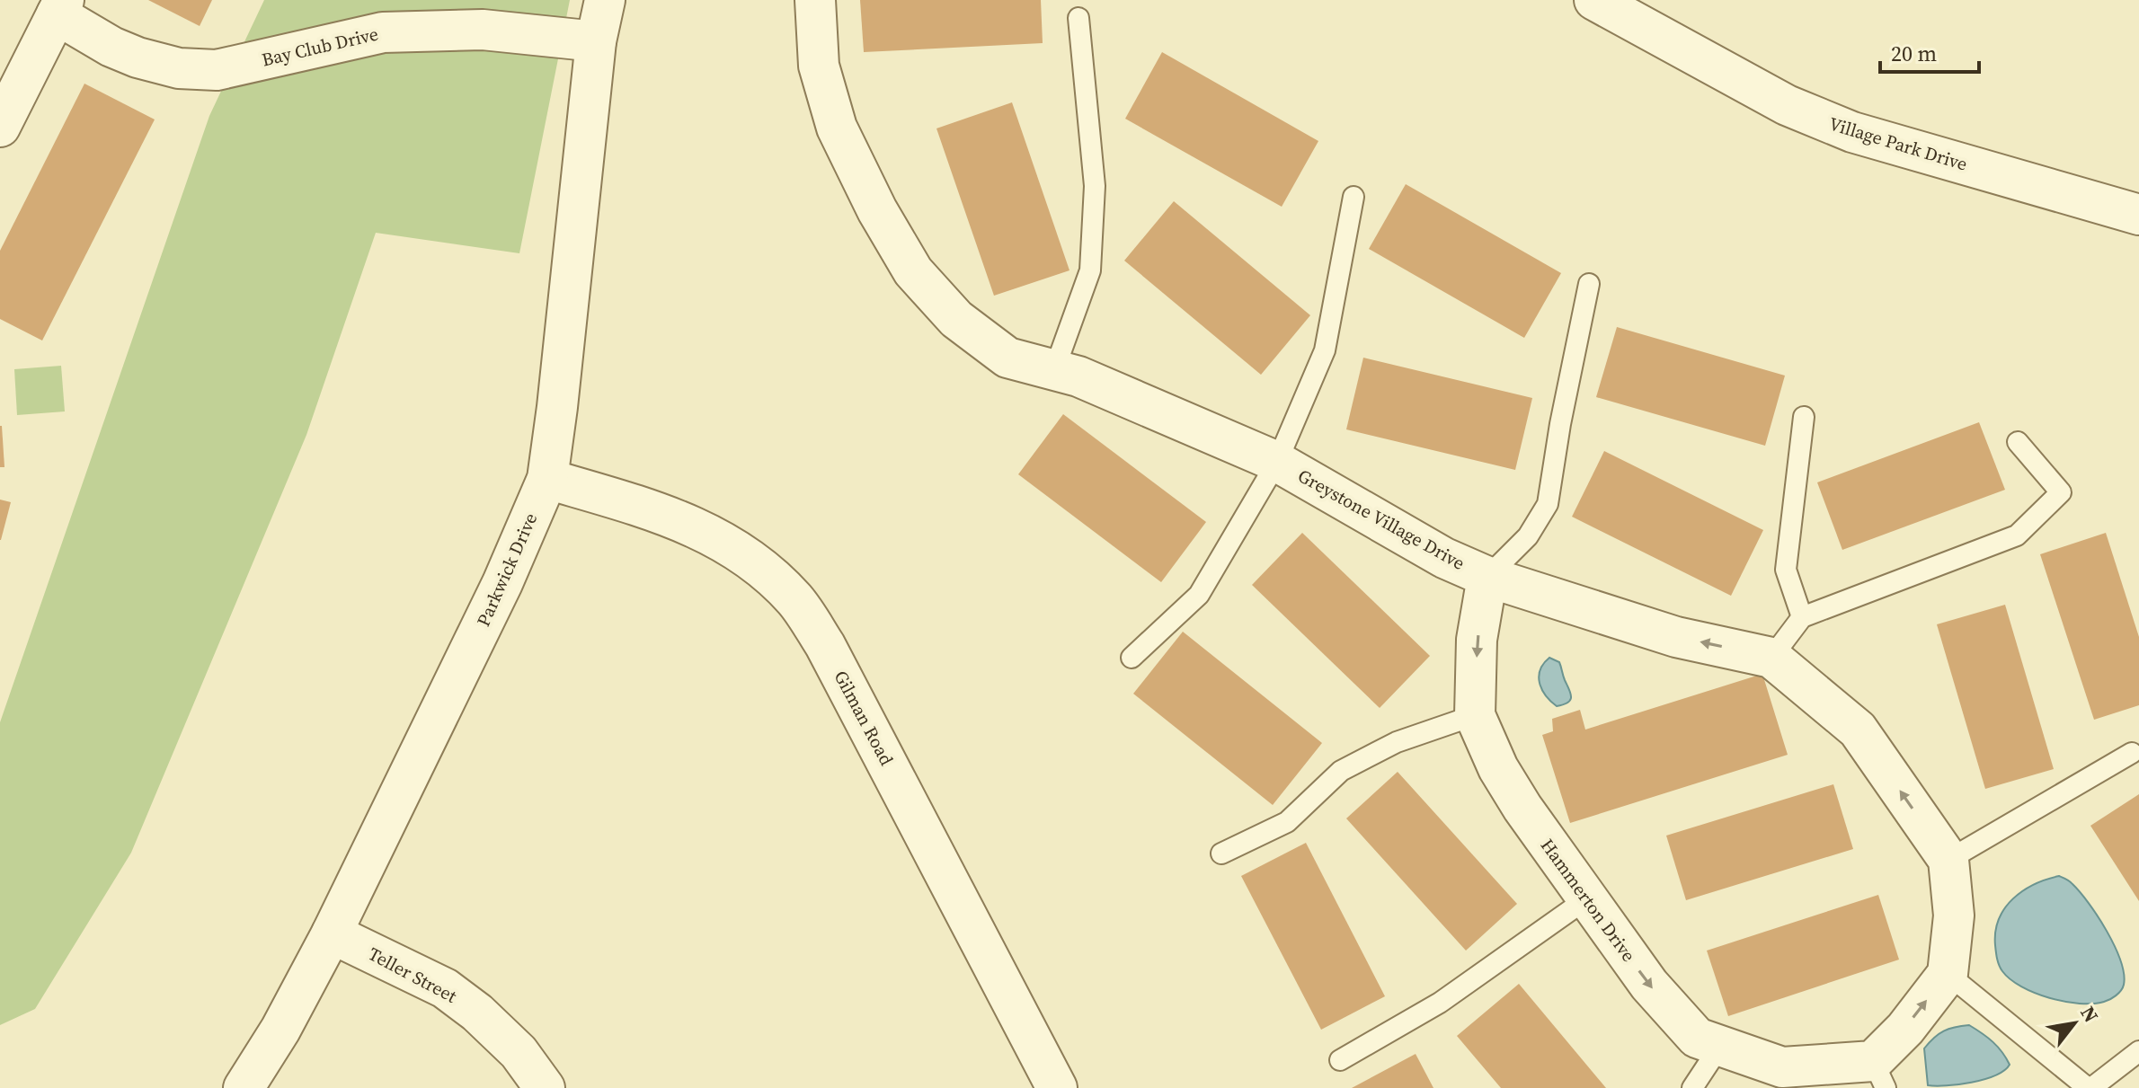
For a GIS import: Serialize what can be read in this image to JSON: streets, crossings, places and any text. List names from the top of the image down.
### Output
{
  "streets": {
    "street": [
      "Bay Club Drive",
      "Village Park Drive",
      "Greystone Village Drive",
      "Parkwick Drive",
      "Gilman Road",
      "Hammerton Drive",
      "Teller Street"
    ]
  },
  "crossings": [
    ["Bay Club Drive", "Parkwick Drive"],
    ["Greystone Village Drive", "Hammerton Drive"],
    ["Parkwick Drive", "Gilman Road"],
    ["Parkwick Drive", "Teller Street"]
  ],
  "one_way": ["Hammerton Drive"],
  "scale_bar": "20 m",
  "north": "top right"
}
